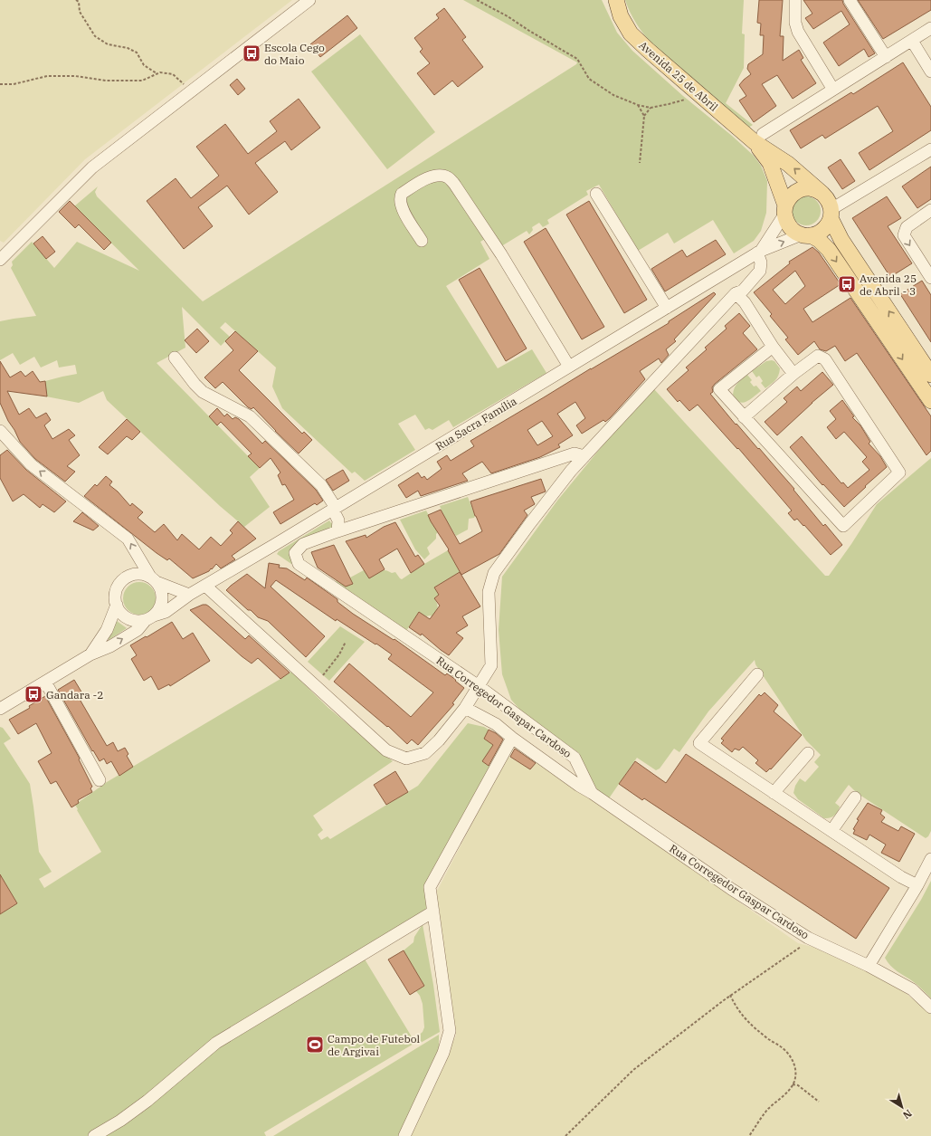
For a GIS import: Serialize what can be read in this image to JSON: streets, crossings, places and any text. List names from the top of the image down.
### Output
{
  "streets": {
    "main road": ["Avenida 25 de Abril"],
    "street": ["Rua Sacra Família", "Rua Corregedor Gaspar Cardoso"]
  },
  "crossings": [
    ["Avenida 25 de Abril", "Rua Sacra Família"]
  ],
  "places": {
    "bus stop": ["Escola Cego do Maio", "Avenida 25 de Abril - 3", "Gandara -2"],
    "sports": ["Campo de Futebol de Argivai"]
  },
  "north": "bottom right"
}
